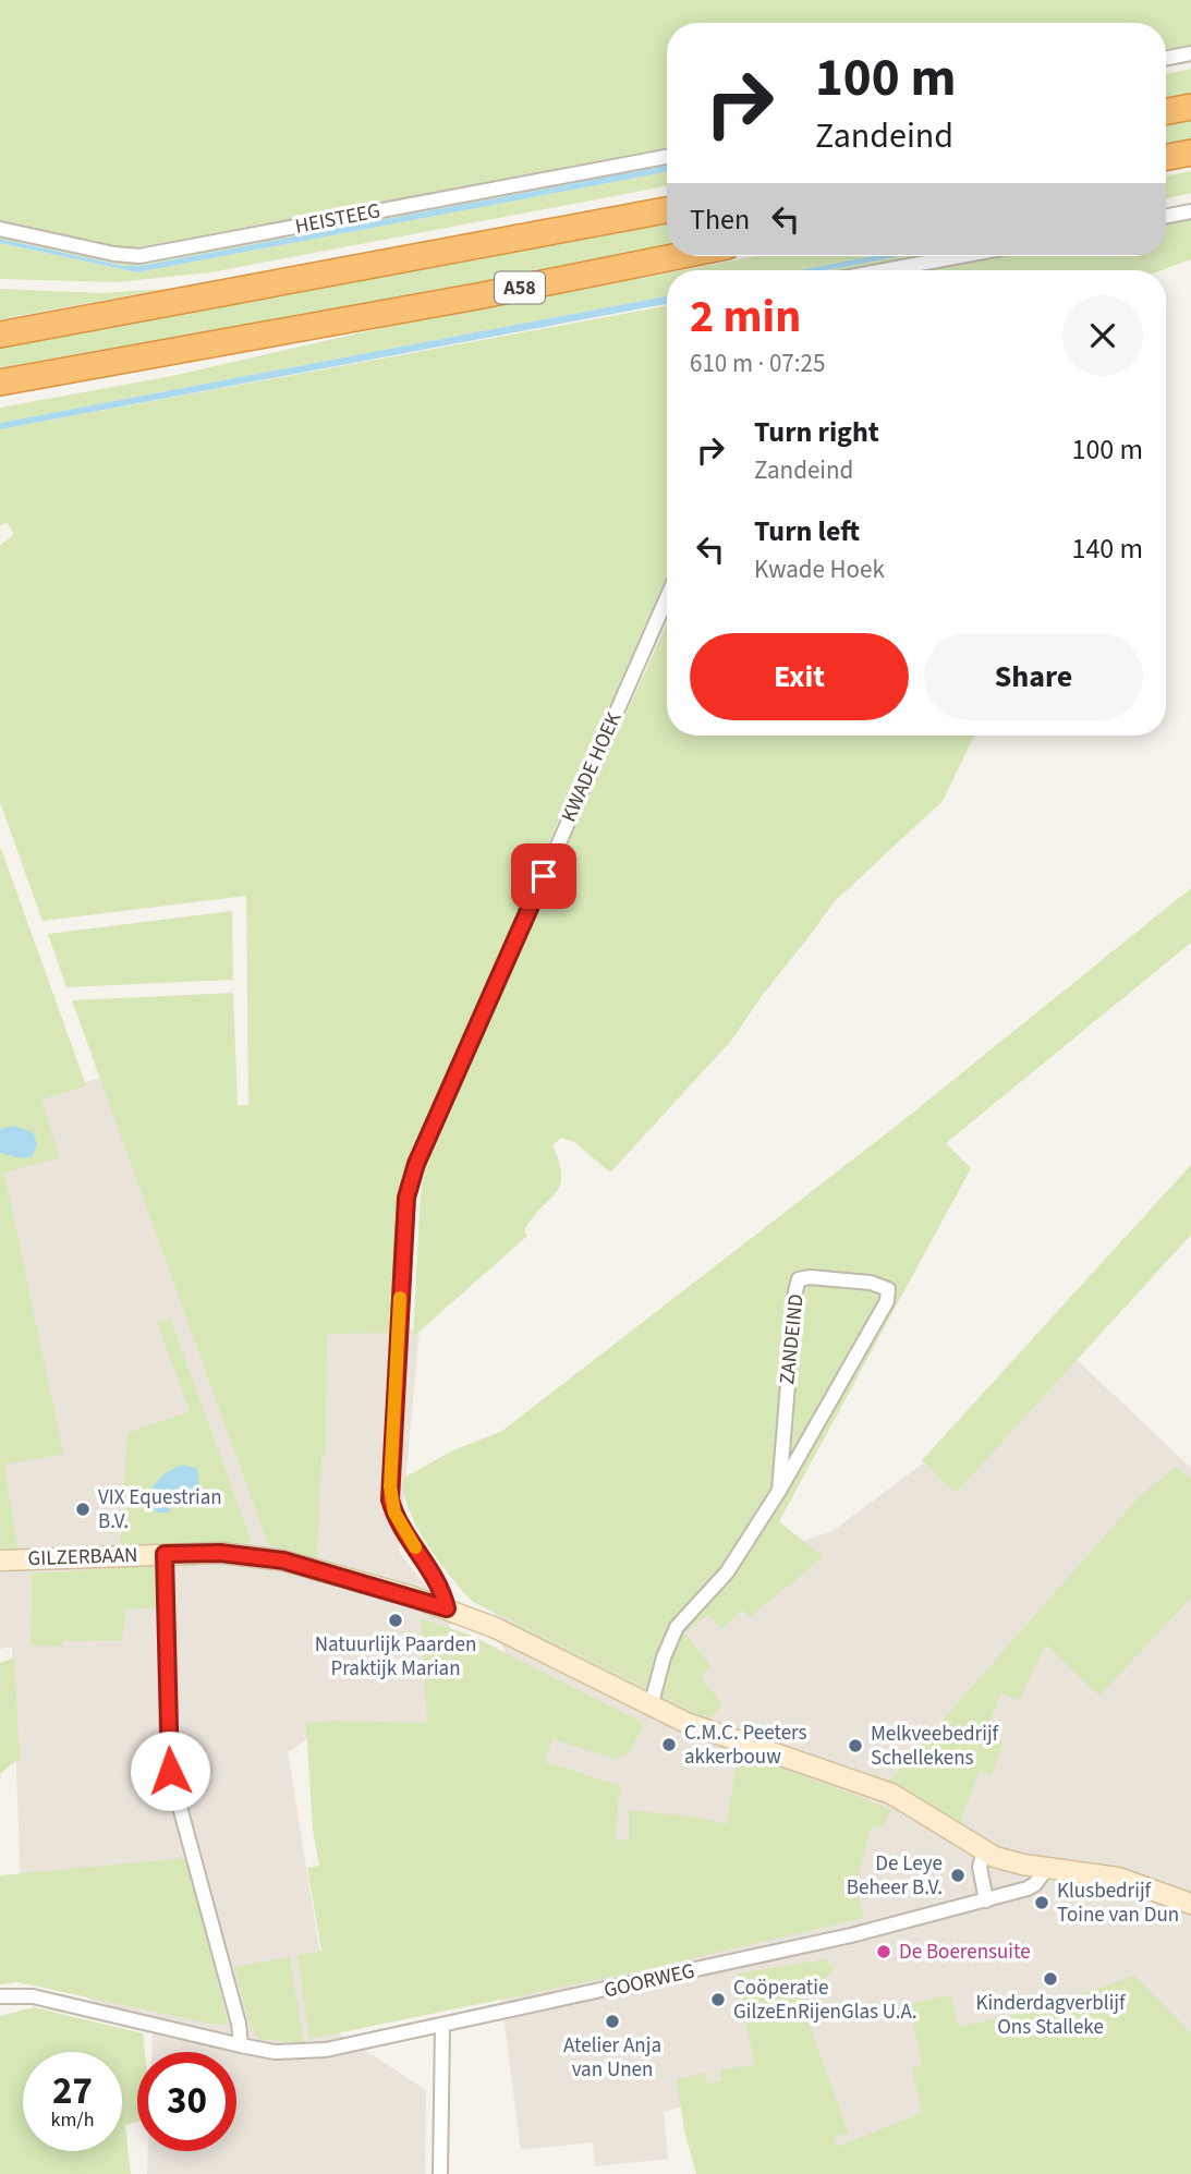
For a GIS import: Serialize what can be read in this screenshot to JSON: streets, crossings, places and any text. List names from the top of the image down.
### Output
{
  "streets": {
    "highway": ["A58"],
    "street": [
      "HEISTEEG",
      "KWADE HOEK",
      "ZANDEIND",
      "GILZERBAAN",
      "GOORWEG"
    ]
  },
  "places": [
    "VIX Equestrian B.V.",
    "Natuurlijk Paarden Praktijk Marian",
    "C.M.C. Peeters akkerbouw",
    "Melkveebedrijf Schellekens",
    "De Leye Beheer B.V.",
    "Klusbedrijf Toine van Dun",
    "De Boerensuite",
    "Kinderdagverblijf Ons Stalleke",
    "Coöperatie GilzeEnRijenGlas U.A.",
    "Atelier Anja van Unen"
  ],
  "page": {
    "turn": ["100 m", "Zandeind"],
    "then": "Then",
    "heading": ["2 min", "610 m · 07:25"],
    "list": [
      {
        "name": "Turn right",
        "note": "Zandeind",
        "value": "100 m"
      },
      {
        "name": "Turn left",
        "note": "Kwade Hoek",
        "value": "140 m"
      }
    ],
    "buttons": ["Exit", "Share"],
    "speed": "27 km/h",
    "limit": "30"
  }
}
